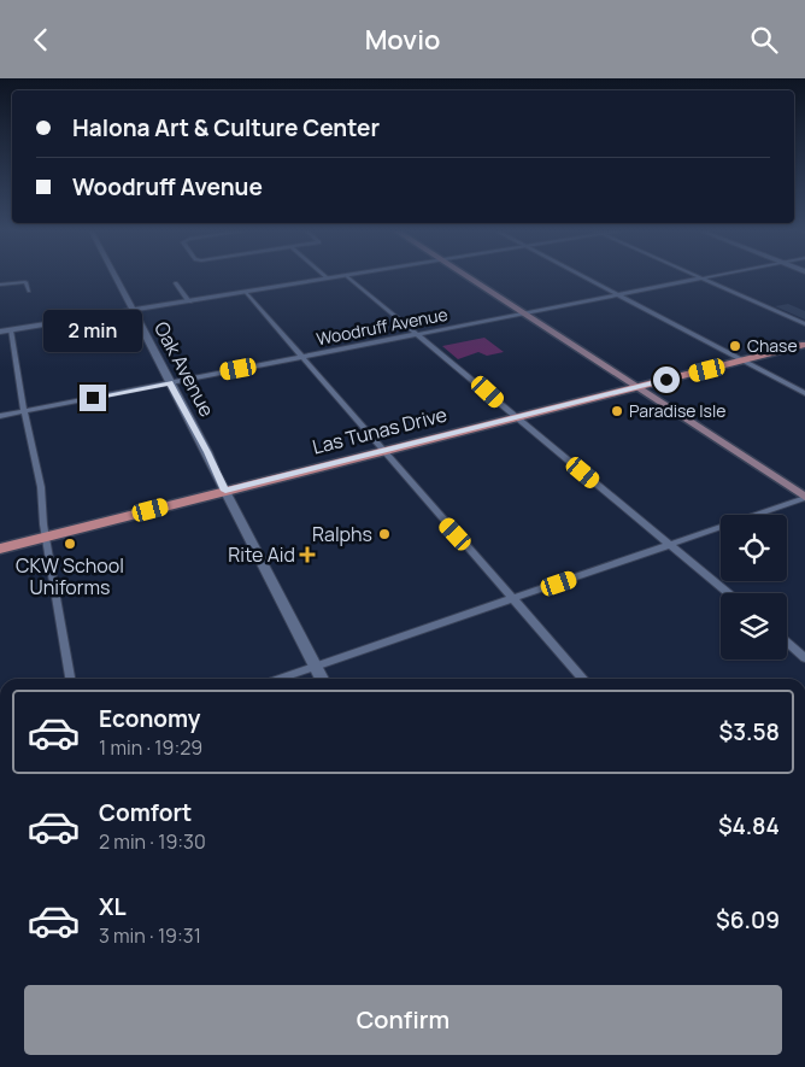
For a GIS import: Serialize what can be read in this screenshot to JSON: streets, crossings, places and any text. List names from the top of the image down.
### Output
{
  "streets": {
    "main road": ["Las Tunas Drive"],
    "street": ["Woodruff Avenue", "Oak Avenue"]
  },
  "crossings": [
    ["Woodruff Avenue", "Oak Avenue"],
    ["Oak Avenue", "Las Tunas Drive"]
  ],
  "places": {
    "other": [
      "Chase",
      "Paradise Isle",
      "Ralphs",
      "CKW School Uniforms"
    ],
    "health": ["Rite Aid"]
  },
  "page": {
    "header": "Movio",
    "banner": ["Halona Art & Culture Center", "Woodruff Avenue"],
    "bubble": "2 min",
    "list": [
      {
        "name": "Economy",
        "note": "1 min · 19:29",
        "value": "$3.58"
      },
      {
        "name": "Comfort",
        "note": "2 min · 19:30",
        "value": "$4.84"
      },
      {
        "name": "XL",
        "note": "3 min · 19:31",
        "value": "$6.09"
      }
    ],
    "buttons": "Confirm"
  }
}
